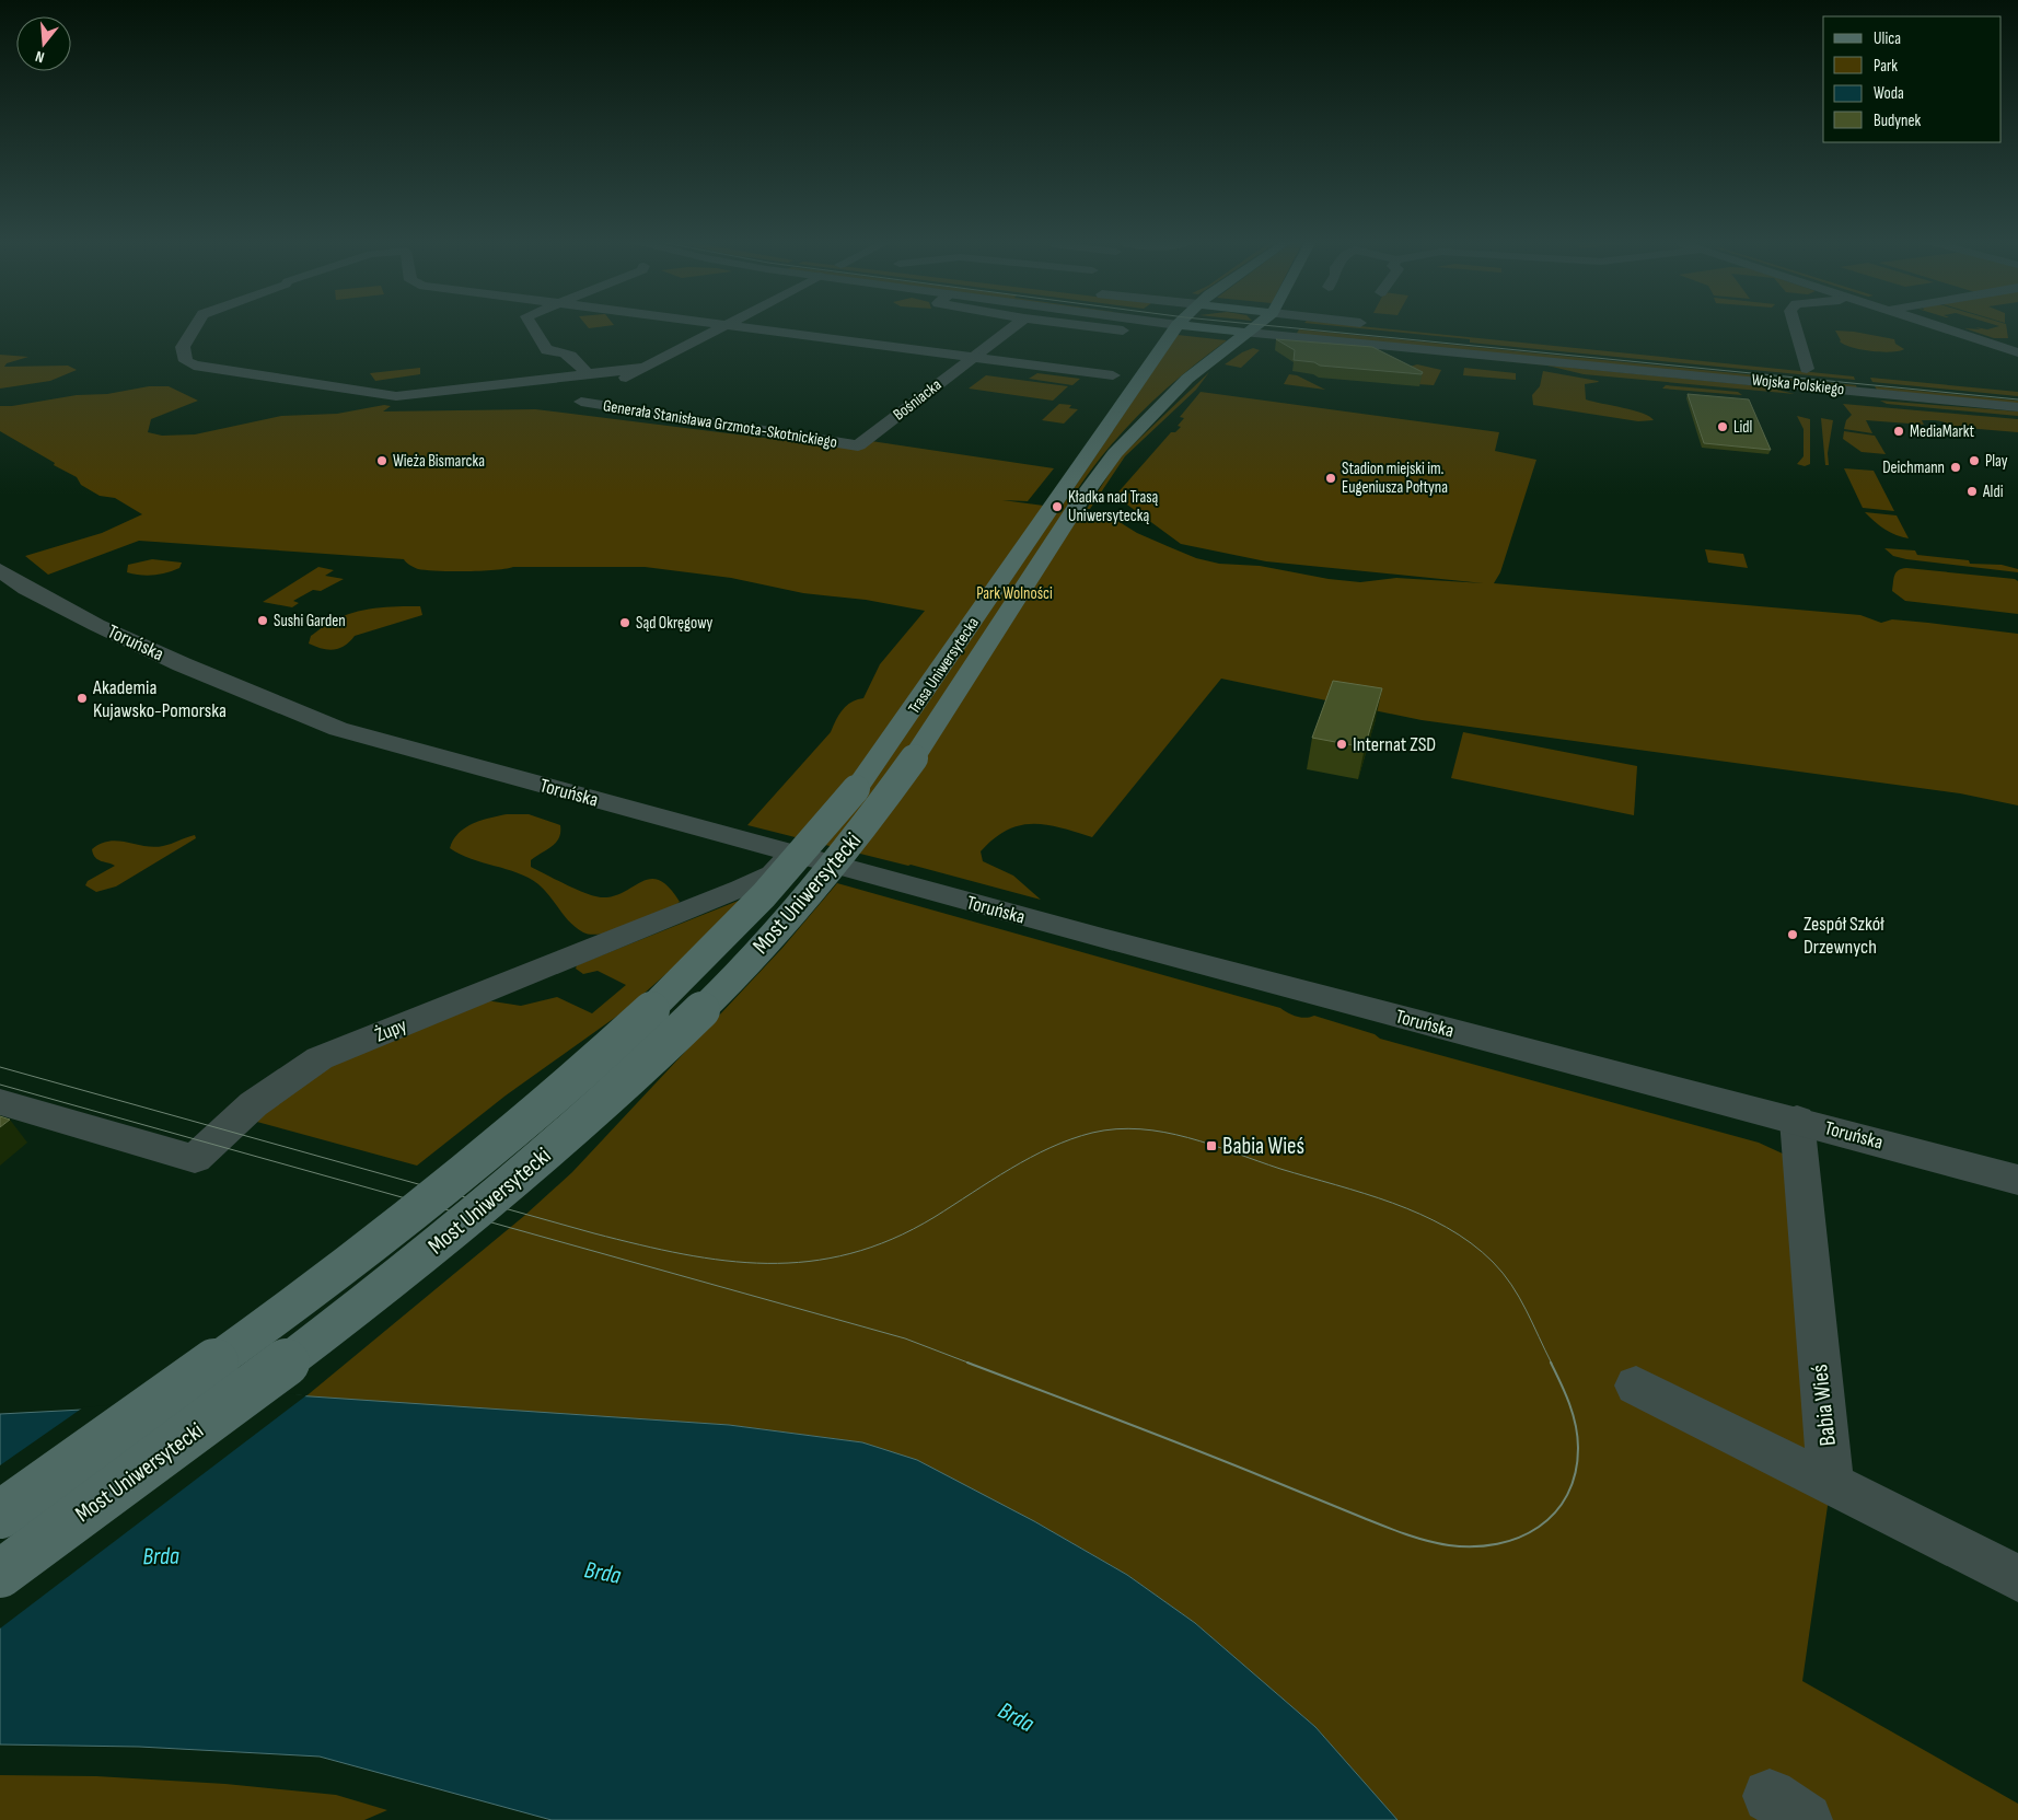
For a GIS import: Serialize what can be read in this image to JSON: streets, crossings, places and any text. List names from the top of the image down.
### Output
{
  "streets": {
    "main road": ["Wojska Polskiego", "Trasa Uniwersytecka", "Most Uniwersytecki"],
    "street": [
      "Bośniacka",
      "Generała Stanisława Grzmota-Skotnickiego",
      "Toruńska",
      "Żupy",
      "Babia Wieś"
    ]
  },
  "crossings": [
    ["Wojska Polskiego", "Trasa Uniwersytecka"],
    ["Bośniacka", "Generała Stanisława Grzmota-Skotnickiego"],
    ["Toruńska", "Żupy"],
    ["Toruńska", "Babia Wieś"],
    ["Trasa Uniwersytecka", "Most Uniwersytecki"]
  ],
  "water": ["Brda"],
  "parks": ["Park Wolności"],
  "places": {
    "other": [
      "Lidl",
      "MediaMarkt",
      "Wieża Bismarcka",
      "Play",
      "Deichmann",
      "Stadion miejski im. Eugeniusza Połtyna",
      "Aldi",
      "Kładka nad Trasą Uniwersytecką",
      "Sushi Garden",
      "Sąd Okręgowy",
      "Akademia Kujawsko-Pomorska",
      "Internat ZSD",
      "Zespół Szkół Drzewnych"
    ],
    "transit": ["Babia Wieś"]
  },
  "legend": [
    "Ulica",
    "Park",
    "Woda",
    "Budynek"
  ],
  "north": "bottom"
}
